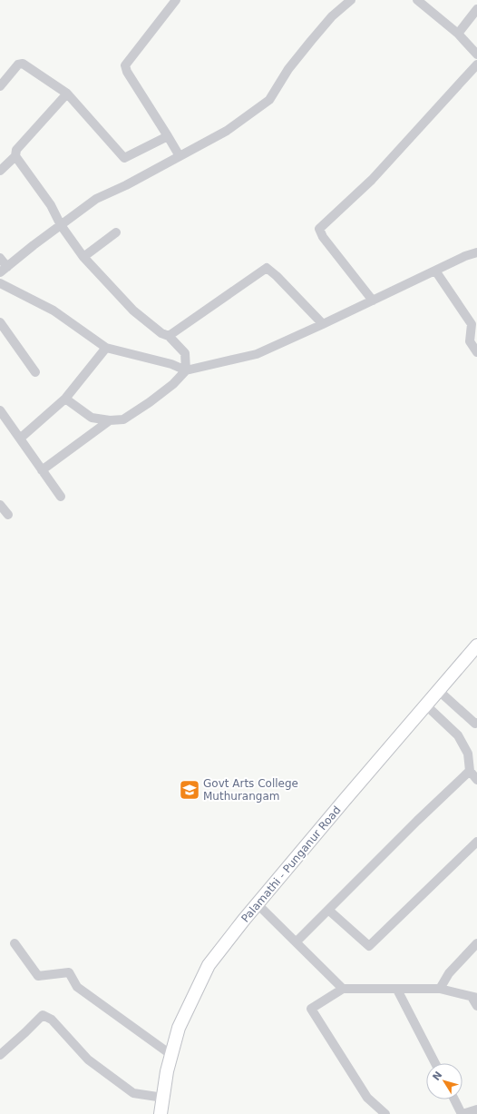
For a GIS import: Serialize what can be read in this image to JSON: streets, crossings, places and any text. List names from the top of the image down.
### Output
{
  "streets": {
    "street": ["Palamathi - Punganur Road"]
  },
  "places": {
    "school or university": ["Govt Arts College Muthurangam"]
  },
  "north": "top left"
}
